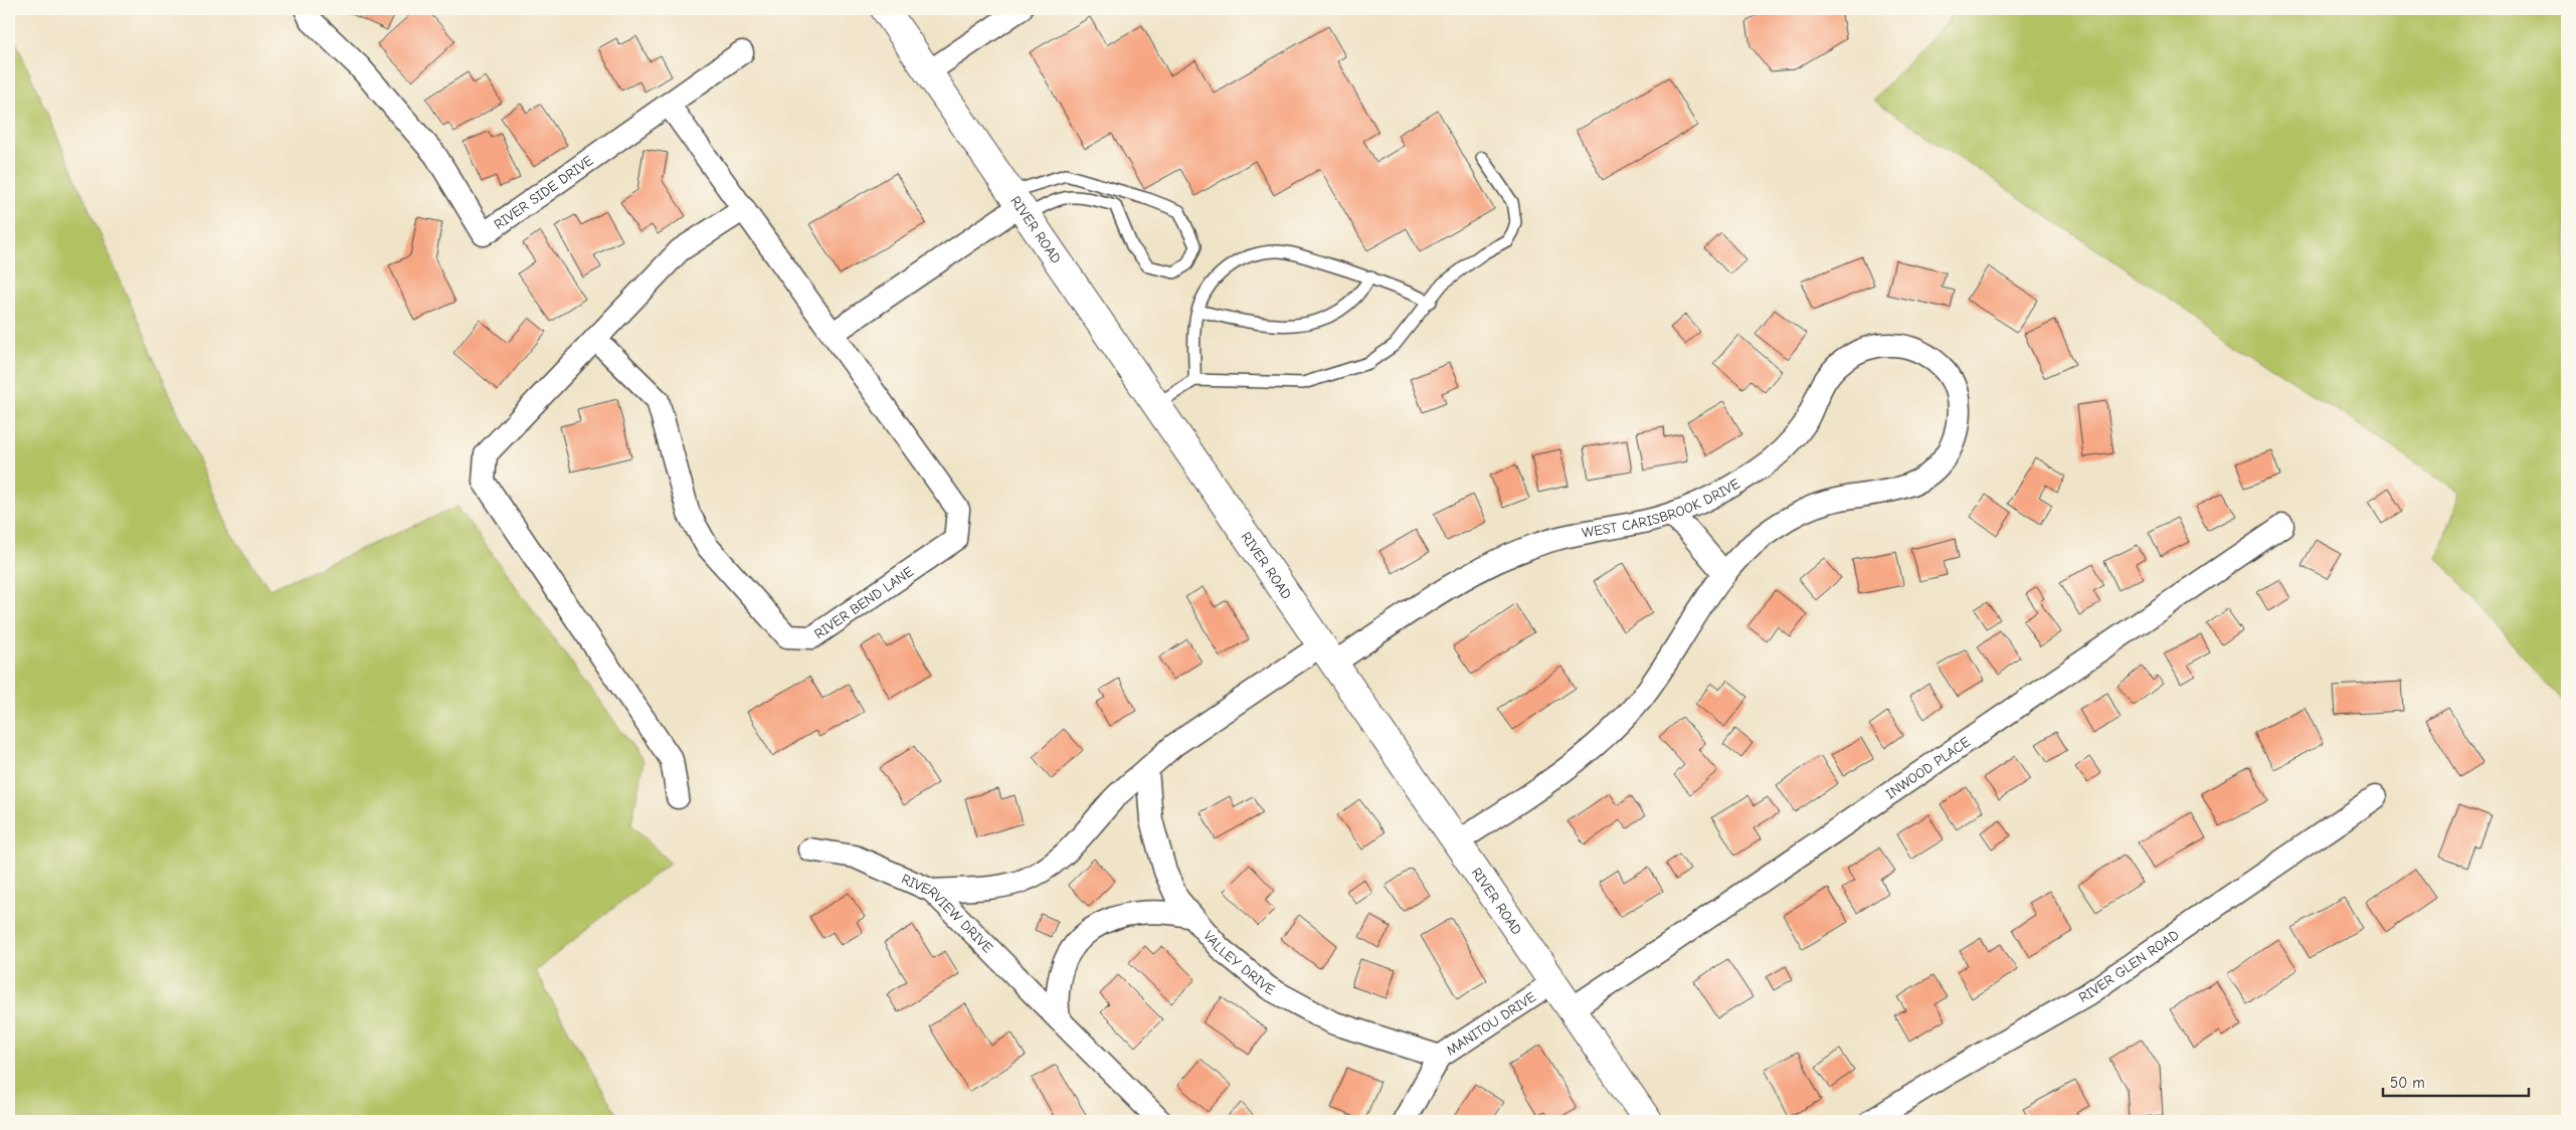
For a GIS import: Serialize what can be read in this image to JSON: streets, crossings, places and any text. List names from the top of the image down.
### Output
{
  "streets": {
    "street": [
      "RIVER SIDE DRIVE",
      "RIVER ROAD",
      "WEST CARISBROOK DRIVE",
      "RIVER BEND LANE",
      "INWOOD PLACE",
      "RIVERVIEW DRIVE",
      "VALLEY DRIVE",
      "RIVER GLEN ROAD",
      "MANITOU DRIVE"
    ]
  },
  "crossings": [
    ["RIVER SIDE DRIVE", "RIVER BEND LANE"],
    ["RIVER ROAD", "WEST CARISBROOK DRIVE"],
    ["RIVER ROAD", "INWOOD PLACE"],
    ["RIVER ROAD", "MANITOU DRIVE"],
    ["VALLEY DRIVE", "MANITOU DRIVE"]
  ],
  "scale_bar": "50 m"
}
